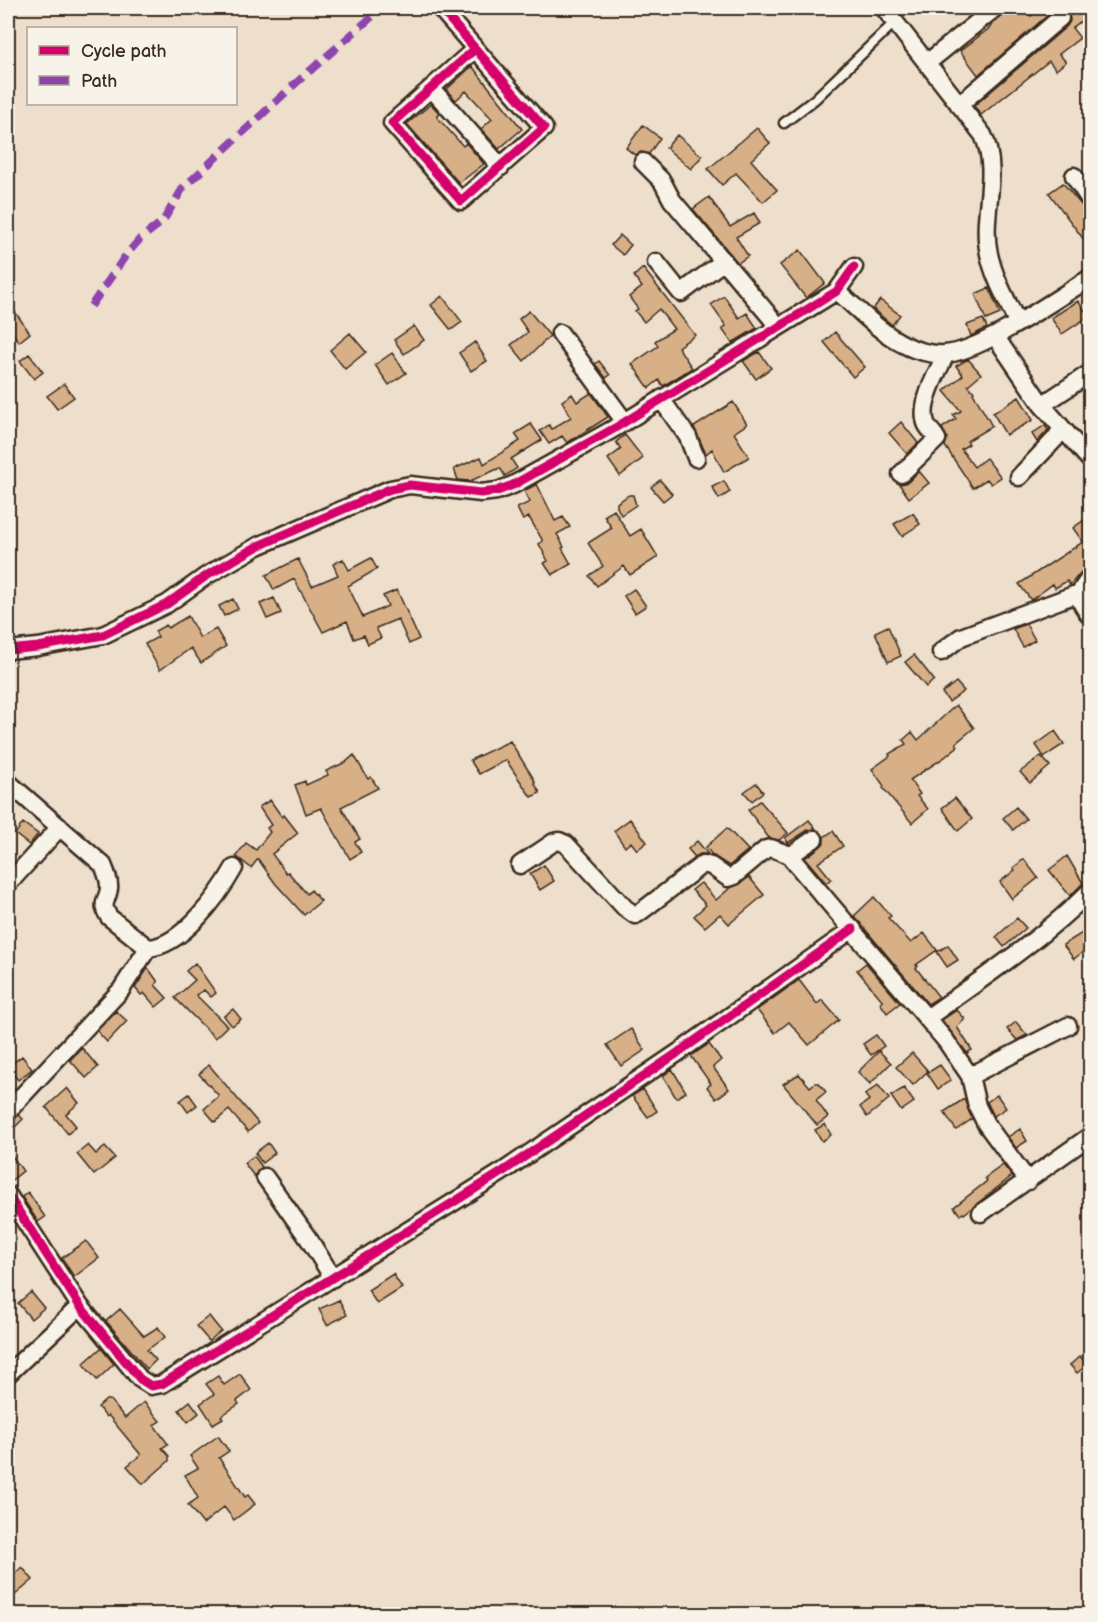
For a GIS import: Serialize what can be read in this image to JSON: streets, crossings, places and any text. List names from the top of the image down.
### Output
{
  "legend": ["Cycle path", "Path"]
}
